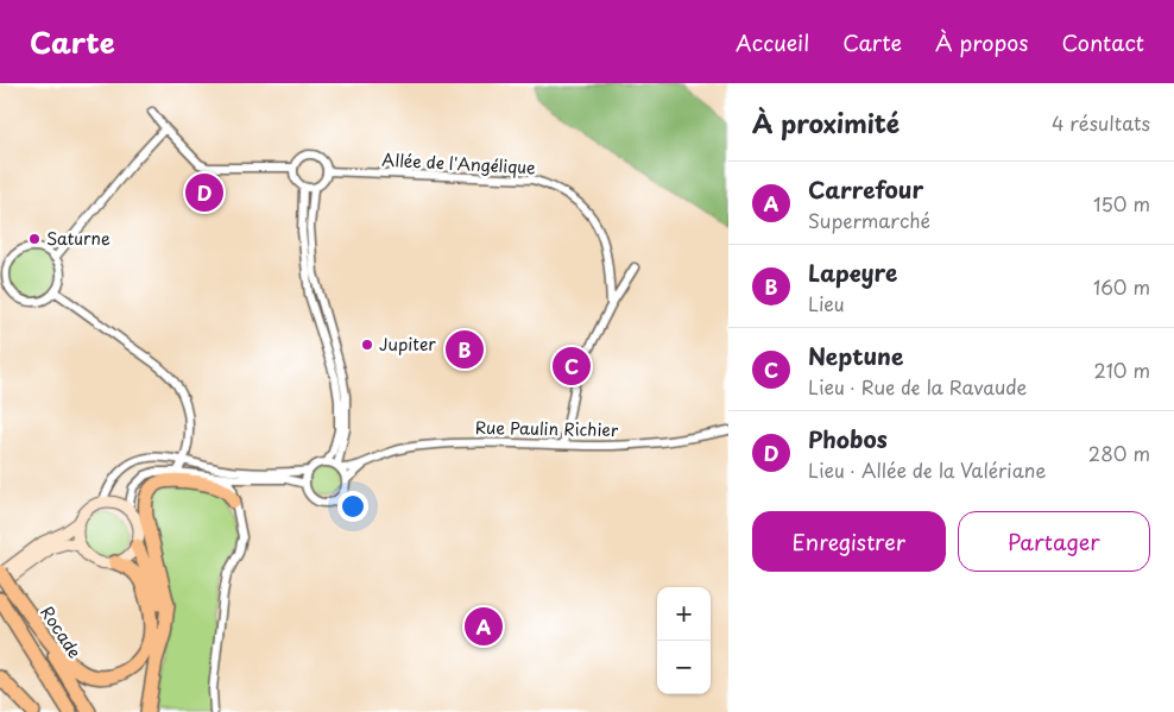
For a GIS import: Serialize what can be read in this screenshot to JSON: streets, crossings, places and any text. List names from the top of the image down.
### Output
{
  "streets": {
    "highway": ["Rocade"],
    "street": ["Allée de l'Angélique", "Rue Paulin Richier"]
  },
  "places": ["Saturne", "Jupiter"],
  "page": {
    "header": "Carte",
    "nav": [
      "Accueil",
      "Carte",
      "À propos",
      "Contact"
    ],
    "heading": ["À proximité", "4 résultats"],
    "list": [
      {
        "mark": "A",
        "name": "Carrefour",
        "note": "Supermarché",
        "value": "150 m"
      },
      {
        "mark": "B",
        "name": "Lapeyre",
        "note": "Lieu",
        "value": "160 m"
      },
      {
        "mark": "C",
        "name": "Neptune",
        "note": "Lieu · Rue de la Ravaude",
        "value": "210 m"
      },
      {
        "mark": "D",
        "name": "Phobos",
        "note": "Lieu · Allée de la Valériane",
        "value": "280 m"
      }
    ],
    "pins": [
      "D",
      "B",
      "C",
      "A"
    ],
    "buttons": ["Enregistrer", "Partager"],
    "map_buttons": ["+", "−"]
  }
}
